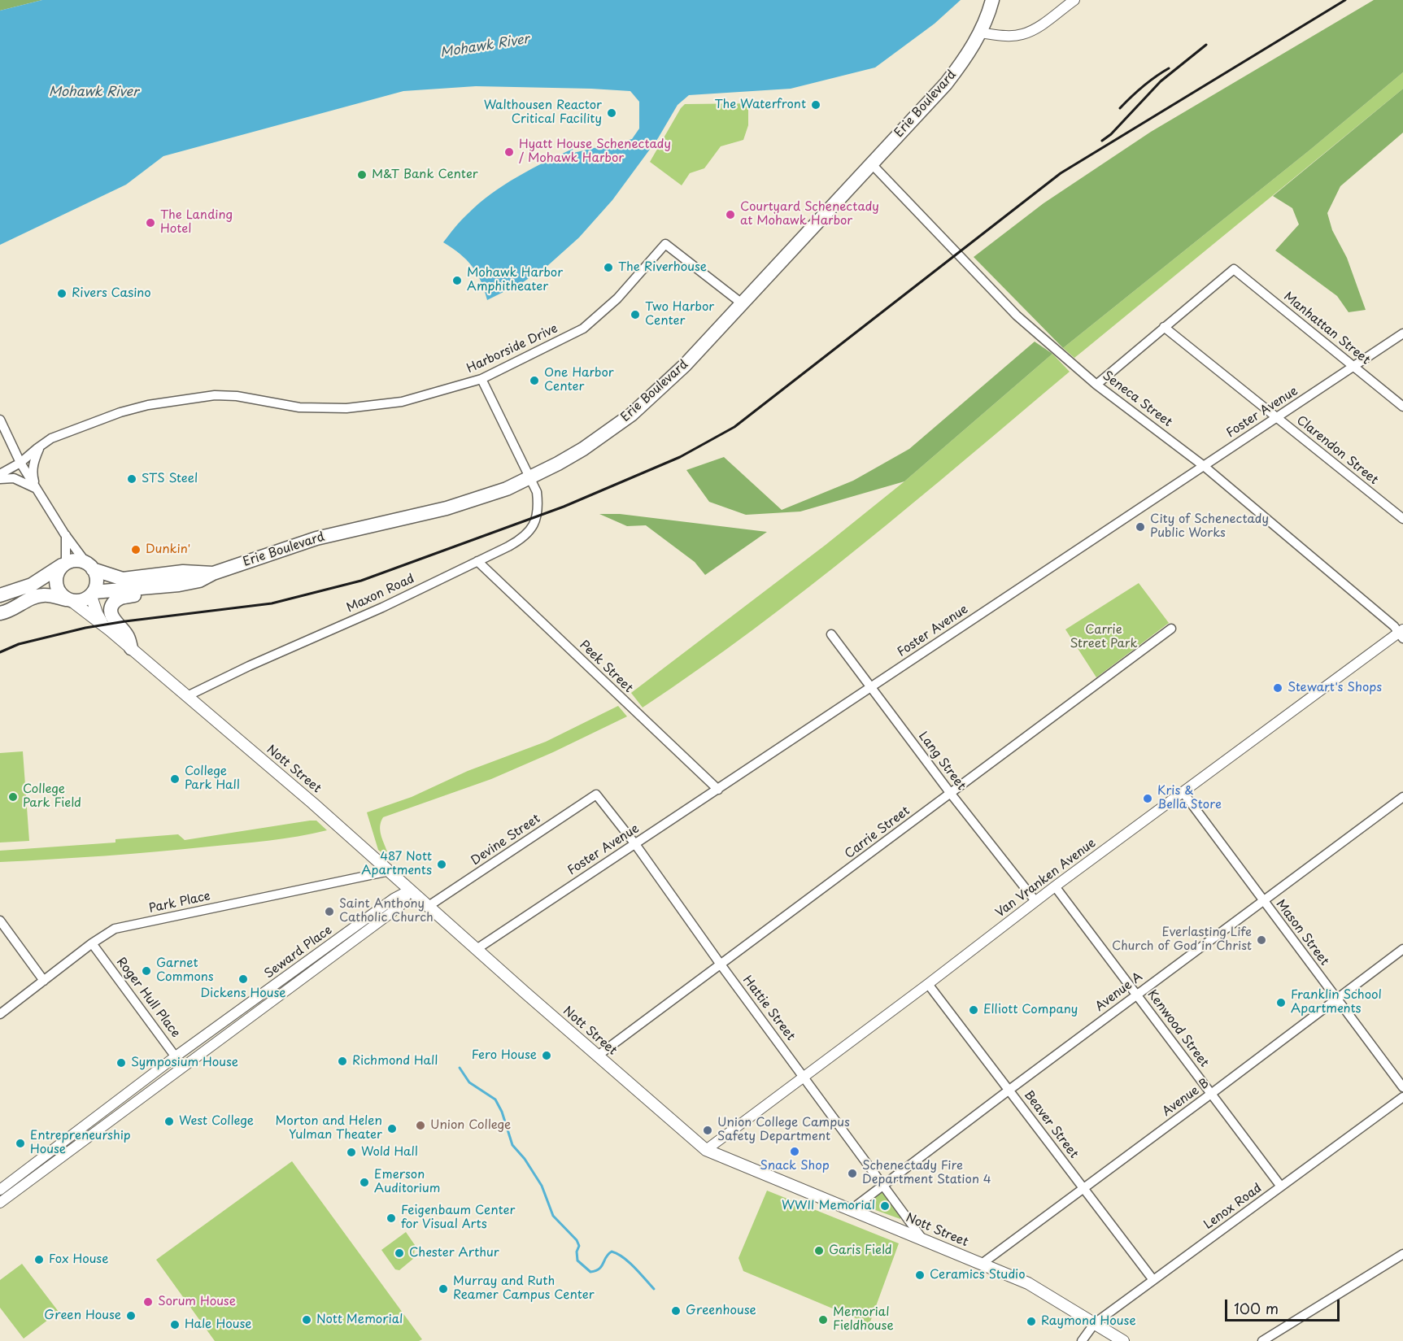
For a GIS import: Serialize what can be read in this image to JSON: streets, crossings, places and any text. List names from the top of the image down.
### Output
{
  "streets": {
    "highway": ["Erie Boulevard"],
    "main road": ["Nott Street"],
    "street": [
      "Manhattan Street",
      "Harborside Drive",
      "Seneca Street",
      "Foster Avenue",
      "Clarendon Street",
      "Maxon Road",
      "Peek Street",
      "Lang Street",
      "Carrie Street",
      "Devine Street",
      "Van Vranken Avenue",
      "Park Place",
      "Mason Street",
      "Seward Place",
      "Avenue A",
      "Roger Hull Place",
      "Hattie Street",
      "Kenwood Street",
      "Avenue B",
      "Beaver Street",
      "Lenox Road"
    ]
  },
  "crossings": [
    ["Erie Boulevard", "Harborside Drive"],
    ["Erie Boulevard", "Seneca Street"],
    ["Erie Boulevard", "Maxon Road"],
    ["Erie Boulevard", "Nott Street"],
    ["Manhattan Street", "Foster Avenue"],
    ["Manhattan Street", "Clarendon Street"],
    ["Harborside Drive", "Maxon Road"],
    ["Seneca Street", "Foster Avenue"],
    ["Seneca Street", "Van Vranken Avenue"],
    ["Foster Avenue", "Clarendon Street"],
    ["Foster Avenue", "Peek Street"],
    ["Foster Avenue", "Lang Street"],
    ["Foster Avenue", "Nott Street"],
    ["Foster Avenue", "Hattie Street"],
    ["Maxon Road", "Peek Street"],
    ["Maxon Road", "Nott Street"],
    ["Lang Street", "Carrie Street"],
    ["Lang Street", "Van Vranken Avenue"],
    ["Nott Street", "Carrie Street"],
    ["Nott Street", "Devine Street"],
    ["Nott Street", "Van Vranken Avenue"],
    ["Nott Street", "Park Place"],
    ["Nott Street", "Seward Place"],
    ["Nott Street", "Avenue A"],
    ["Nott Street", "Hattie Street"],
    ["Nott Street", "Avenue B"],
    ["Nott Street", "Lenox Road"],
    ["Carrie Street", "Hattie Street"],
    ["Devine Street", "Hattie Street"],
    ["Van Vranken Avenue", "Mason Street"],
    ["Van Vranken Avenue", "Hattie Street"],
    ["Van Vranken Avenue", "Kenwood Street"],
    ["Van Vranken Avenue", "Beaver Street"],
    ["Park Place", "Roger Hull Place"],
    ["Mason Street", "Avenue A"],
    ["Mason Street", "Avenue B"],
    ["Seward Place", "Roger Hull Place"],
    ["Avenue A", "Hattie Street"],
    ["Avenue A", "Kenwood Street"],
    ["Avenue A", "Beaver Street"],
    ["Kenwood Street", "Avenue B"],
    ["Kenwood Street", "Lenox Road"],
    ["Avenue B", "Beaver Street"],
    ["Beaver Street", "Lenox Road"]
  ],
  "water": ["Mohawk River"],
  "parks": ["Carrie Street Park"],
  "places": [
    "The Waterfront",
    "Walthousen Reactor Critical Facility",
    "Hyatt House Schenectady / Mohawk Harbor",
    "M&T Bank Center",
    "Courtyard Schenectady at Mohawk Harbor",
    "The Landing Hotel",
    "The Riverhouse",
    "Mohawk Harbor Amphitheater",
    "Rivers Casino",
    "Two Harbor Center",
    "One Harbor Center",
    "STS Steel",
    "City of Schenectady Public Works",
    "Dunkin'",
    "Stewart's Shops",
    "College Park Hall",
    "College Park Field",
    "Kris & Bella Store",
    "487 Nott Apartments",
    "Saint Anthony Catholic Church",
    "Everlasting Life Church of God in Christ",
    "Garnet Commons",
    "Dickens House",
    "Franklin School Apartments",
    "Elliott Company",
    "Fero House",
    "Richmond Hall",
    "Symposium House",
    "West College",
    "Union College",
    "Morton and Helen Yulman Theater",
    "Union College Campus Safety Department",
    "Entrepreneurship House",
    "Snack Shop",
    "Wold Hall",
    "Schenectady Fire Department Station 4",
    "Emerson Auditorium",
    "WWII Memorial",
    "Feigenbaum Center for Visual Arts",
    "Garis Field",
    "Chester Arthur",
    "Fox House",
    "Ceramics Studio",
    "Murray and Ruth Reamer Campus Center",
    "Sorum House",
    "Greenhouse",
    "Green House",
    "Nott Memorial",
    "Memorial Fieldhouse",
    "Raymond House",
    "Hale House"
  ],
  "scale_bar": "100 m"
}
